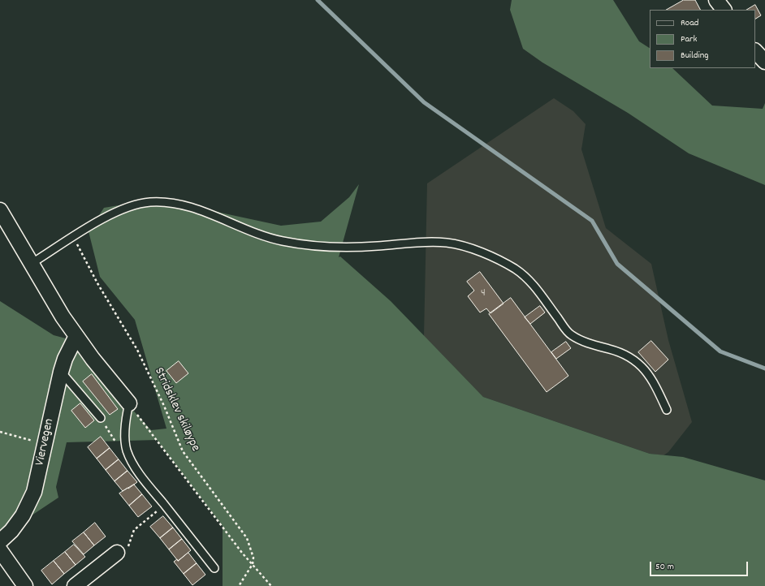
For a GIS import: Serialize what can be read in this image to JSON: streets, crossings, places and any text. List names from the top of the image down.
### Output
{
  "streets": {
    "street": ["Viervegen"],
    "path": ["Stridsklev skiløype"]
  },
  "house_numbers": ["4"],
  "legend": ["Road", "Park", "Building"],
  "scale_bar": "50 m"
}
